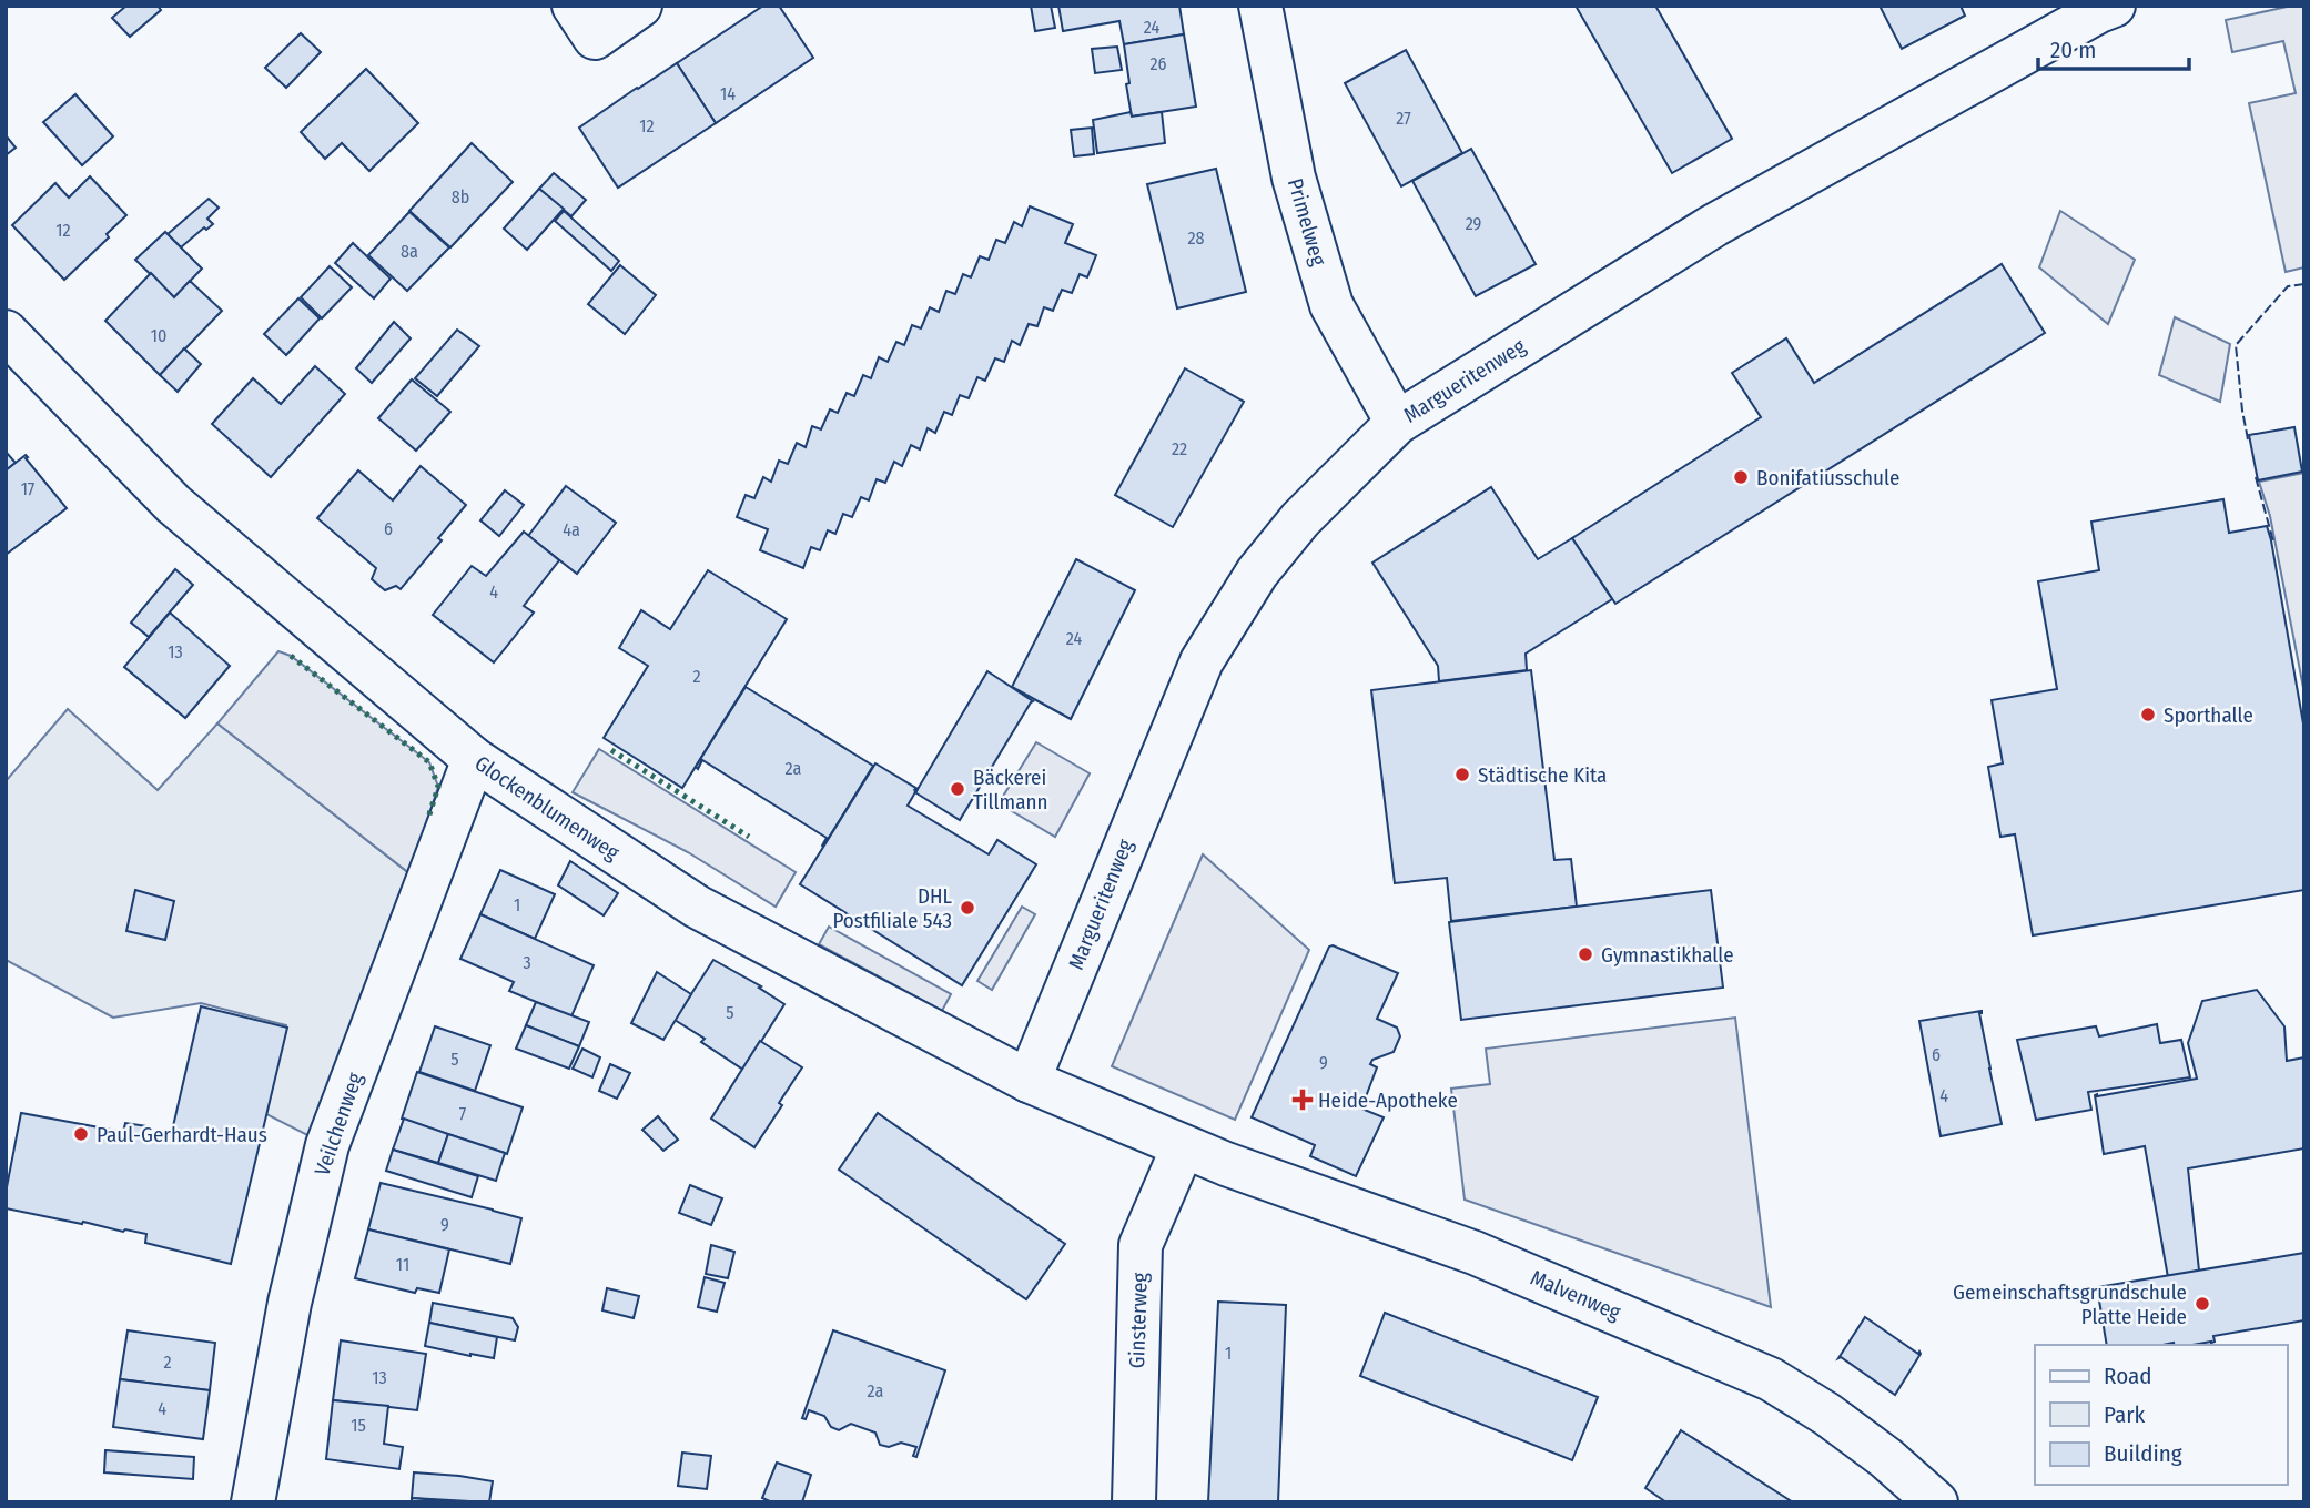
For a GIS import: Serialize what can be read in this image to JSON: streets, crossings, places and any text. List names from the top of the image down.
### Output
{
  "streets": {
    "street": [
      "Primelweg",
      "Margueritenweg",
      "Glockenblumenweg",
      "Veilchenweg",
      "Malvenweg",
      "Ginsterweg"
    ]
  },
  "crossings": [
    ["Primelweg", "Margueritenweg"],
    ["Margueritenweg", "Glockenblumenweg"],
    ["Glockenblumenweg", "Veilchenweg"],
    ["Glockenblumenweg", "Malvenweg"],
    ["Glockenblumenweg", "Ginsterweg"],
    ["Malvenweg", "Ginsterweg"]
  ],
  "places": {
    "other": [
      "Bonifatiusschule",
      "Sporthalle",
      "Städtische Kita",
      "Bäckerei Tillmann",
      "DHL Postfiliale 543",
      "Gymnastikhalle",
      "Paul-Gerhardt-Haus",
      "Gemeinschaftsgrundschule Platte Heide"
    ],
    "health": ["Heide-Apotheke"]
  },
  "house_numbers": [
    "24",
    "26",
    "14",
    "27",
    "12",
    "8b",
    "29",
    "12",
    "28",
    "8a",
    "10",
    "22",
    "17",
    "6",
    "4a",
    "4",
    "24",
    "13",
    "2",
    "2a",
    "1",
    "3",
    "5",
    "6",
    "5",
    "9",
    "4",
    "7",
    "9",
    "11",
    "1",
    "2",
    "13",
    "2a",
    "4",
    "15"
  ],
  "legend": ["Road", "Park", "Building"],
  "scale_bar": "20 m"
}
